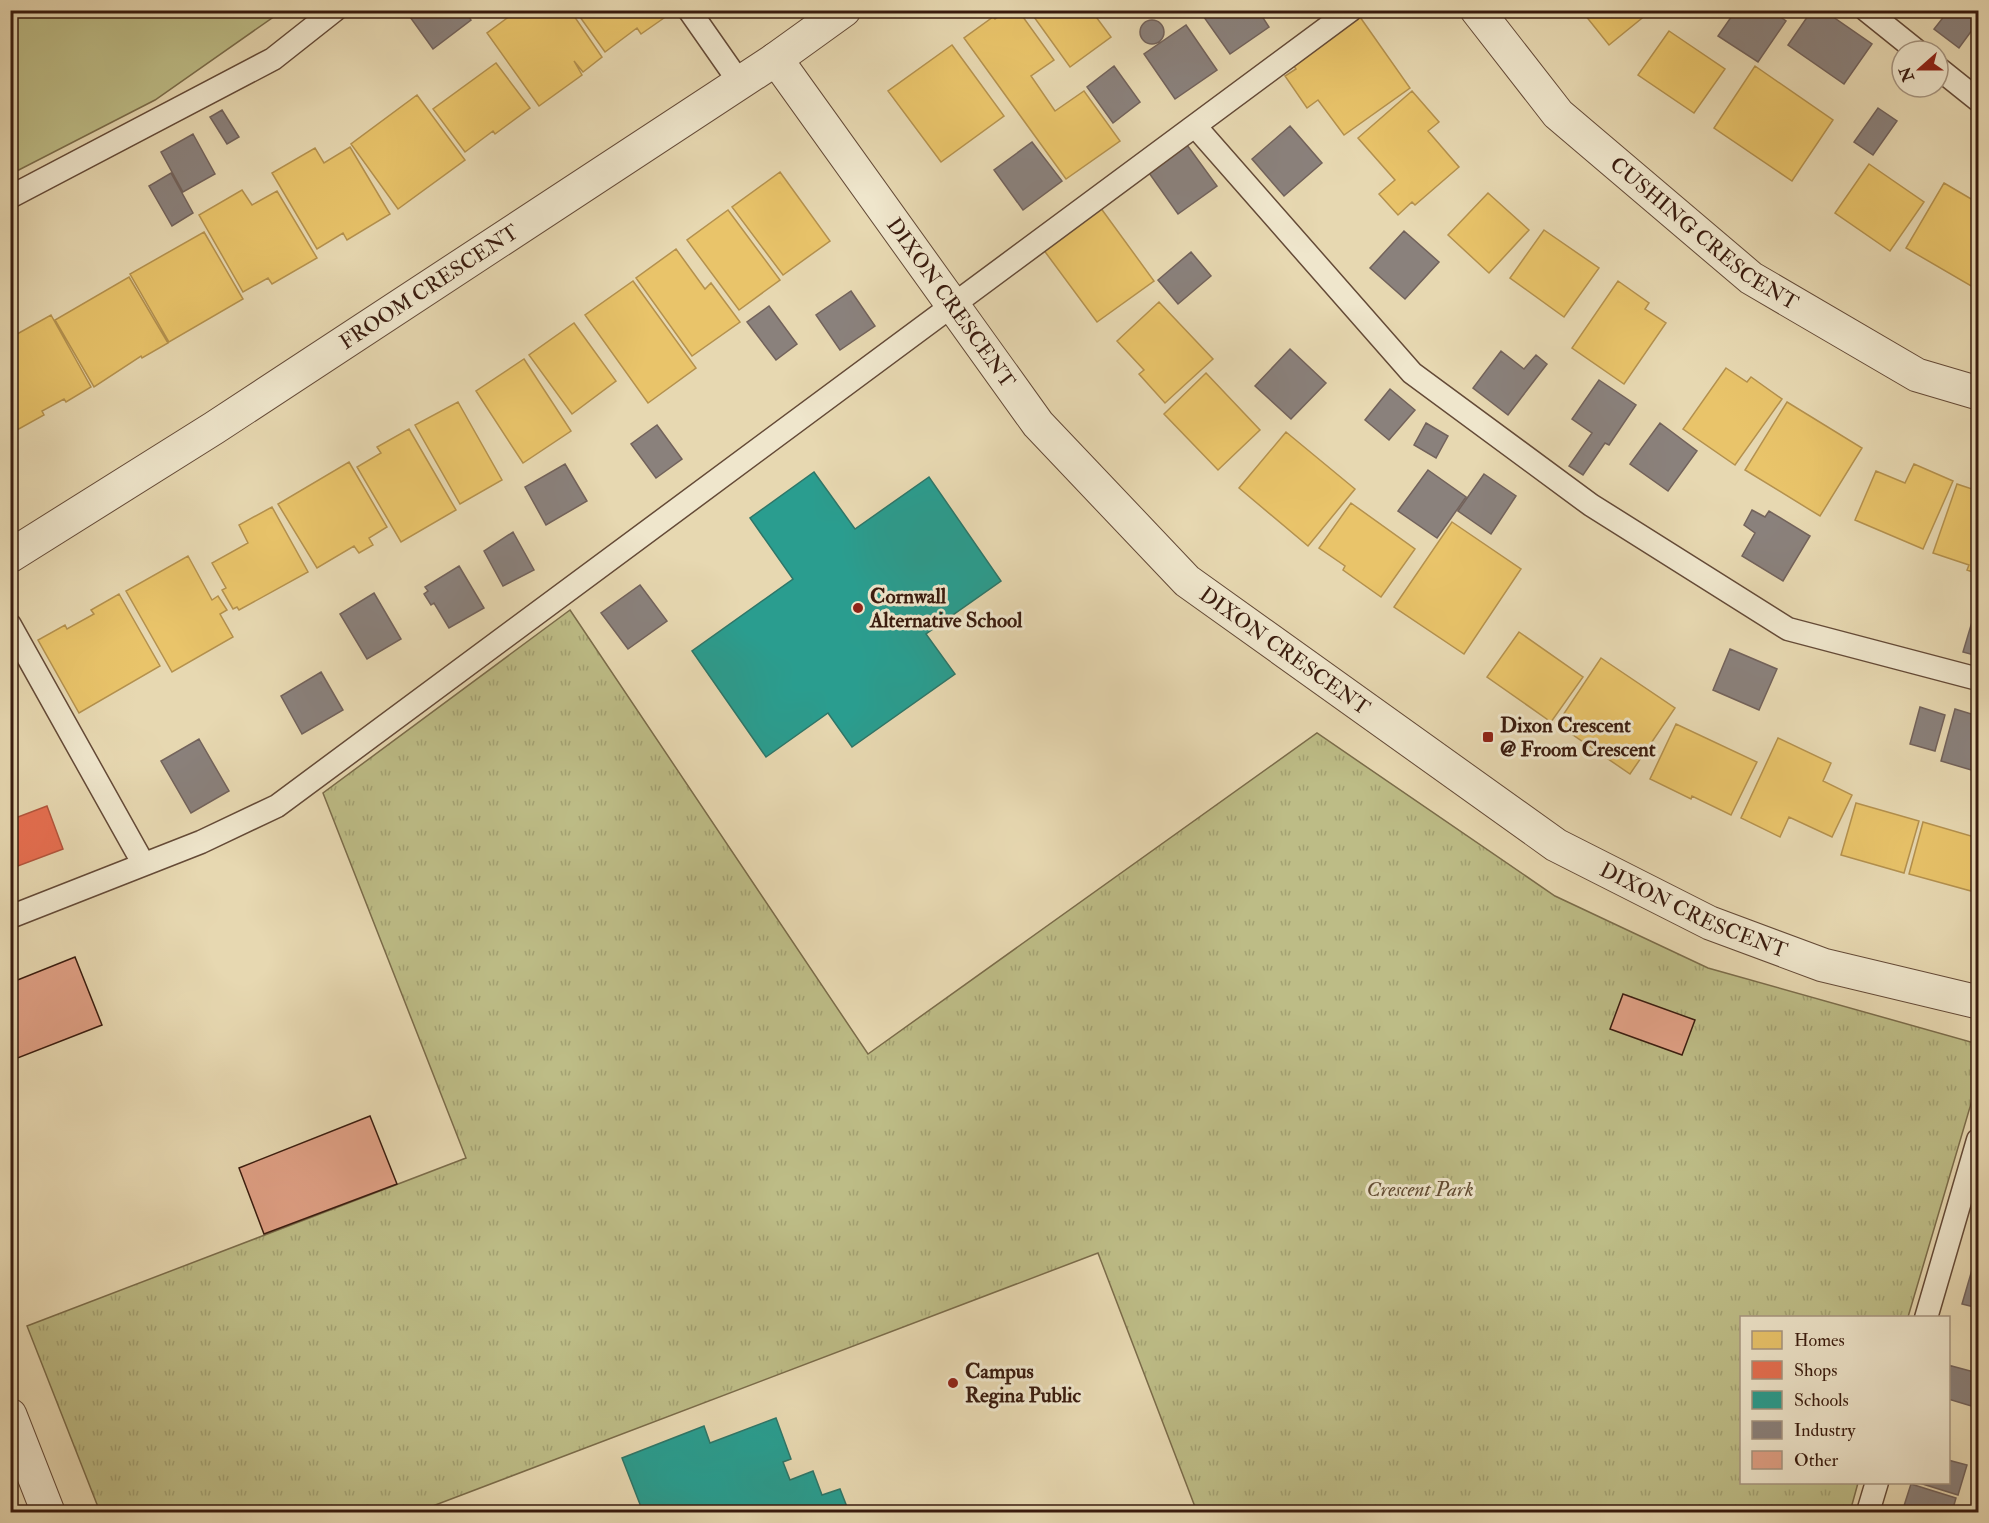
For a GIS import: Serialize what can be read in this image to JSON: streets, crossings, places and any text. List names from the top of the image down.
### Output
{
  "streets": {
    "street": ["CUSHING CRESCENT", "FROOM CRESCENT", "DIXON CRESCENT"]
  },
  "crossings": [
    ["FROOM CRESCENT", "DIXON CRESCENT"]
  ],
  "parks": ["Crescent Park"],
  "places": {
    "other": ["Cornwall Alternative School", "Campus Regina Public"],
    "transit": ["Dixon Crescent @ Froom Crescent"]
  },
  "legend": [
    "Homes",
    "Shops",
    "Schools",
    "Industry",
    "Other"
  ],
  "north": "left"
}
